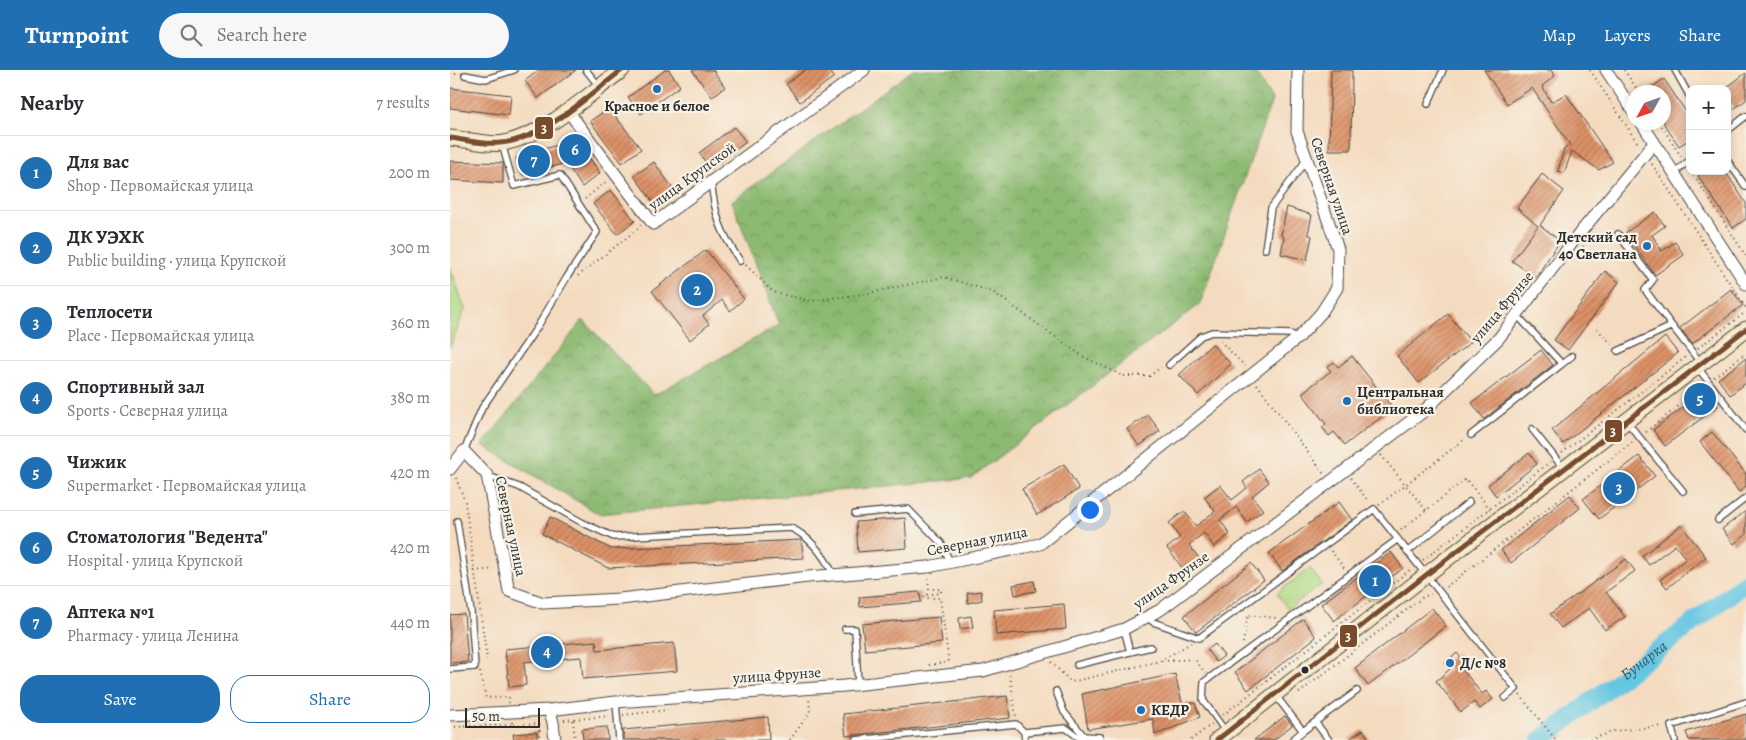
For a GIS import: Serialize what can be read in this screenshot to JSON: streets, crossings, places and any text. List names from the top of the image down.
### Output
{
  "streets": {
    "street": ["улица Крупской", "Северная улица", "улица Фрунзе"]
  },
  "water": ["Бунарка"],
  "places": [
    "Красное и белое",
    "Детский сад 40 Светлана",
    "Центральная библиотека",
    "Д/с №8",
    "КЕДР"
  ],
  "lines": ["transit line 3"],
  "scale_bar": "50 m",
  "north": "bottom left",
  "page": {
    "header": "Turnpoint",
    "search": "Search here",
    "nav": ["Map", "Layers", "Share"],
    "heading": ["Nearby", "7 results"],
    "map_buttons": ["+", "−"],
    "pins": [
      "6",
      "7",
      "2",
      "5",
      "3",
      "1",
      "4"
    ],
    "list": [
      {
        "mark": "1",
        "name": "Для вас",
        "note": "Shop · Первомайская улица",
        "value": "200 m"
      },
      {
        "mark": "2",
        "name": "ДК УЭХК",
        "note": "Public building · улица Крупской",
        "value": "300 m"
      },
      {
        "mark": "3",
        "name": "Теплосети",
        "note": "Place · Первомайская улица",
        "value": "360 m"
      },
      {
        "mark": "4",
        "name": "Спортивный зал",
        "note": "Sports · Северная улица",
        "value": "380 m"
      },
      {
        "mark": "5",
        "name": "Чижик",
        "note": "Supermarket · Первомайская улица",
        "value": "420 m"
      },
      {
        "mark": "6",
        "name": "Стоматология \"Ведента\"",
        "note": "Hospital · улица Крупской",
        "value": "420 m"
      },
      {
        "mark": "7",
        "name": "Аптека №1",
        "note": "Pharmacy · улица Ленина",
        "value": "440 m"
      }
    ],
    "buttons": ["Save", "Share"],
    "scale": "50 m"
  }
}
